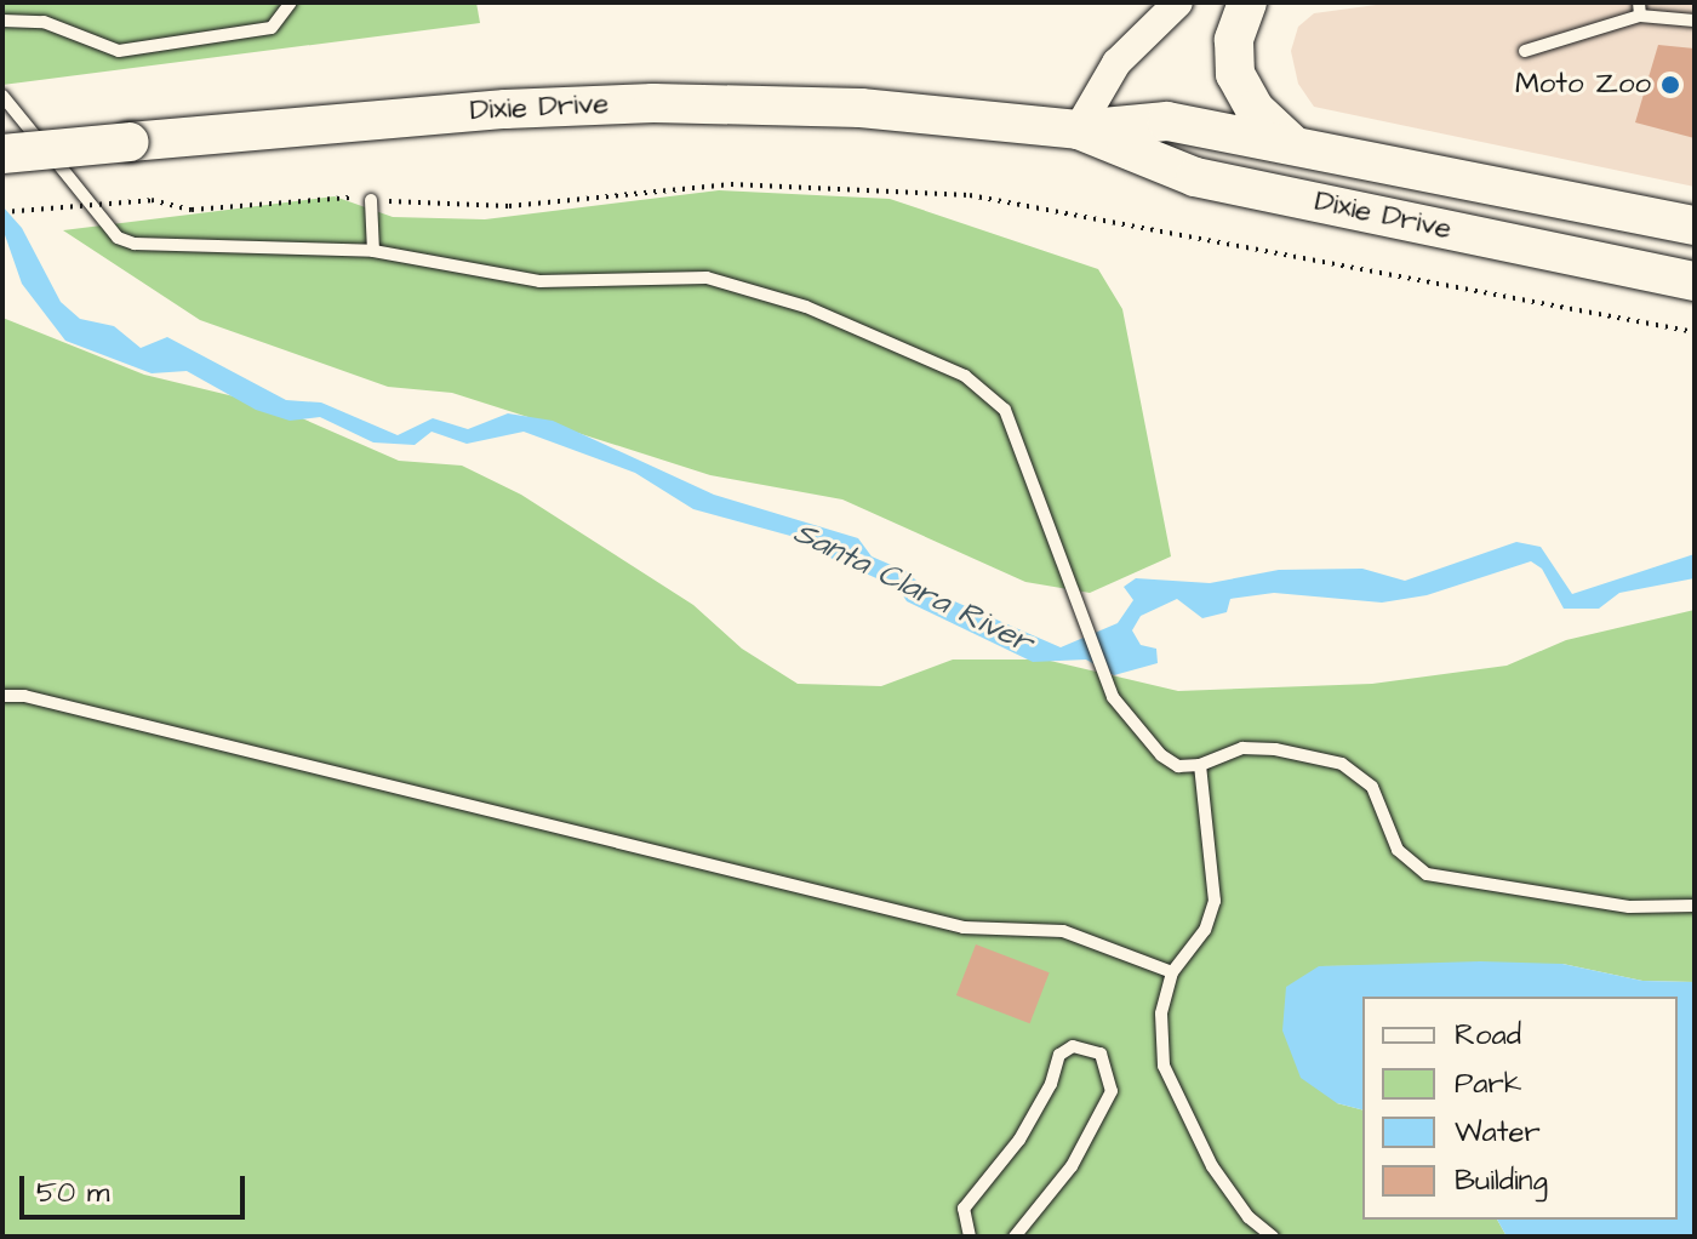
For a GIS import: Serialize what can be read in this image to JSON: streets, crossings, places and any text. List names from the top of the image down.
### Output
{
  "streets": {
    "main road": ["Dixie Drive"]
  },
  "water": ["Santa Clara River"],
  "places": ["Moto Zoo"],
  "legend": [
    "Road",
    "Park",
    "Water",
    "Building"
  ],
  "scale_bar": "50 m"
}
